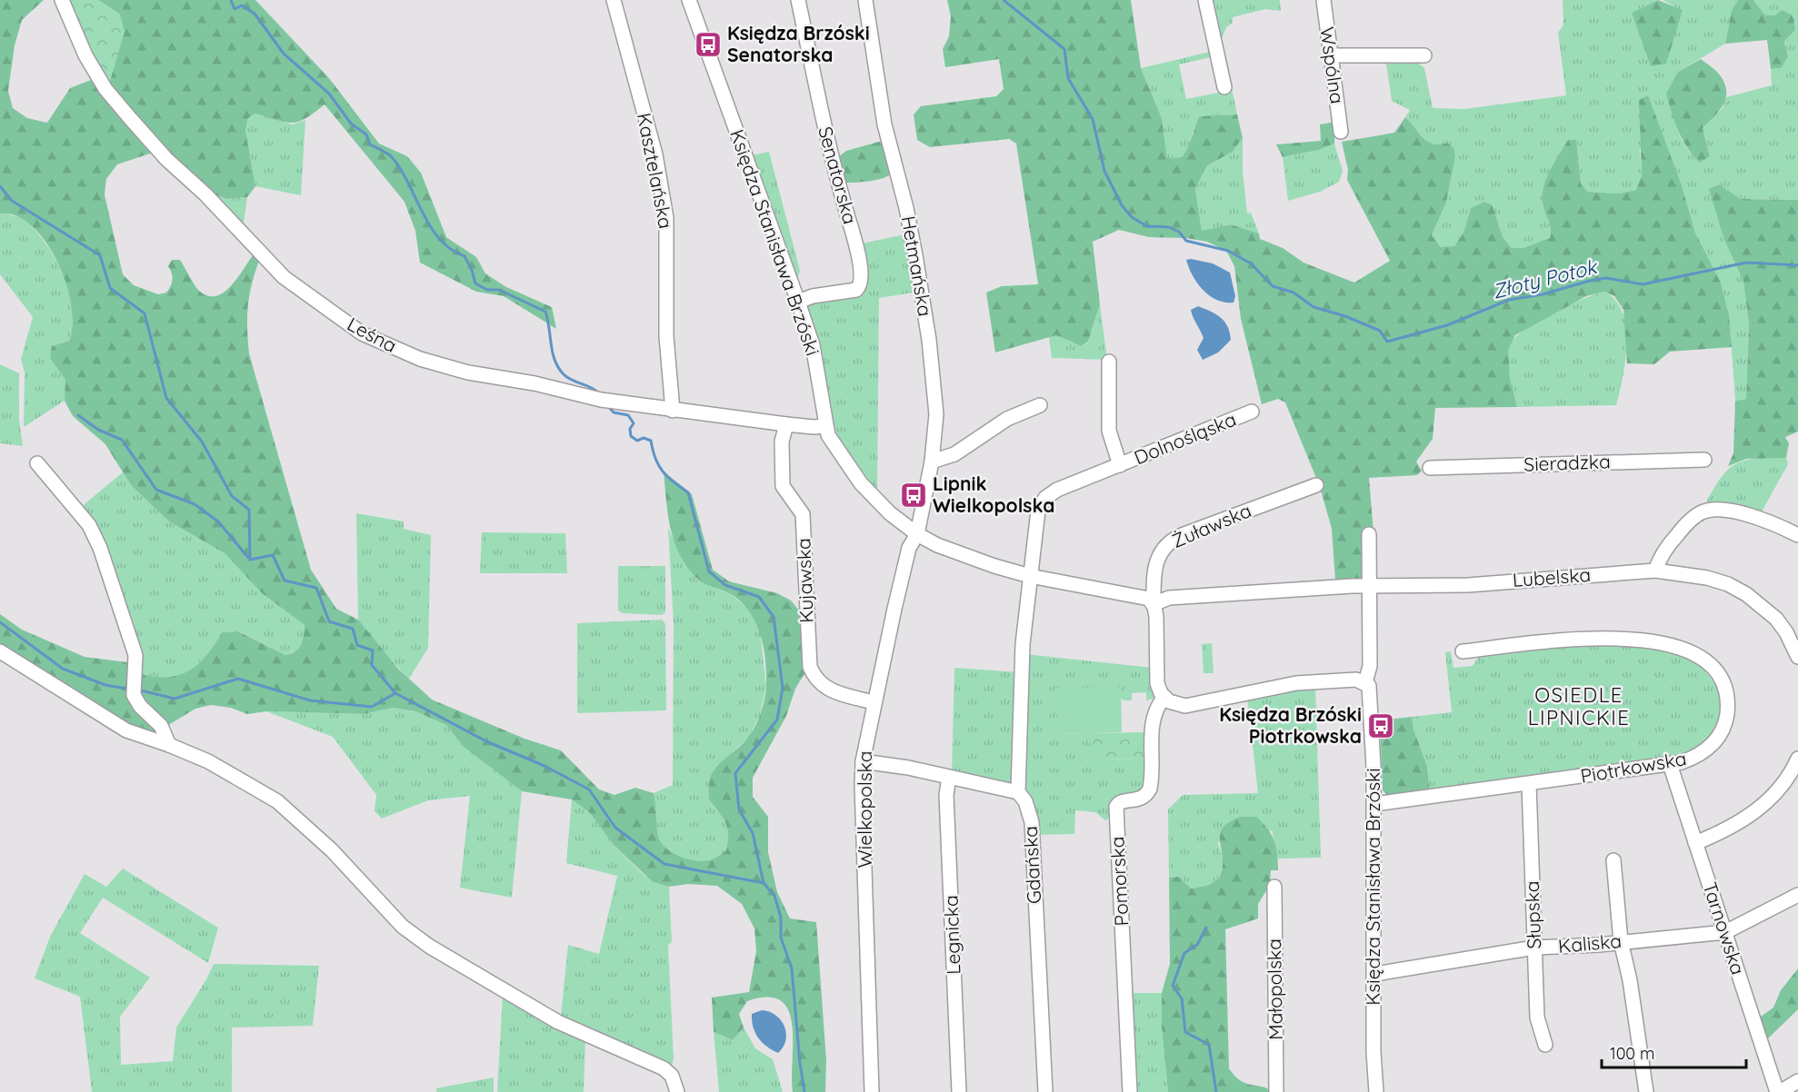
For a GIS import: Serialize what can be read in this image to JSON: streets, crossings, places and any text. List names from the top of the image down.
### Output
{
  "streets": {
    "street": [
      "Wspólna",
      "Kasztelańska",
      "Senatorska",
      "Księdza Stanisława Brzóski",
      "Hetmańska",
      "Leśna",
      "Dolnośląska",
      "Sieradzka",
      "Żuławska",
      "Lubelska",
      "Kujawska",
      "Piotrkowska",
      "Wielkopolska",
      "Gdańska",
      "Pomorska",
      "Słupska",
      "Tarnowska",
      "Legnicka",
      "Kaliska",
      "Małopolska"
    ]
  },
  "crossings": [
    ["Kasztelańska", "Leśna"],
    ["Senatorska", "Księdza Stanisława Brzóski"],
    ["Księdza Stanisława Brzóski", "Hetmańska"],
    ["Księdza Stanisława Brzóski", "Leśna"],
    ["Księdza Stanisława Brzóski", "Dolnośląska"],
    ["Księdza Stanisława Brzóski", "Żuławska"],
    ["Księdza Stanisława Brzóski", "Lubelska"],
    ["Księdza Stanisława Brzóski", "Piotrkowska"],
    ["Księdza Stanisława Brzóski", "Wielkopolska"],
    ["Księdza Stanisława Brzóski", "Gdańska"],
    ["Księdza Stanisława Brzóski", "Kaliska"],
    ["Hetmańska", "Wielkopolska"],
    ["Leśna", "Kujawska"],
    ["Dolnośląska", "Gdańska"],
    ["Kujawska", "Wielkopolska"],
    ["Piotrkowska", "Słupska"],
    ["Piotrkowska", "Tarnowska"],
    ["Słupska", "Kaliska"],
    ["Tarnowska", "Kaliska"]
  ],
  "districts": ["OSIEDLE LIPNICKIE"],
  "water": ["Złoty Potok"],
  "places": {
    "bus stop": ["Księdza Brzóski Senatorska", "Lipnik Wielkopolska", "Księdza Brzóski Piotrkowska"]
  },
  "scale_bar": "100 m"
}
